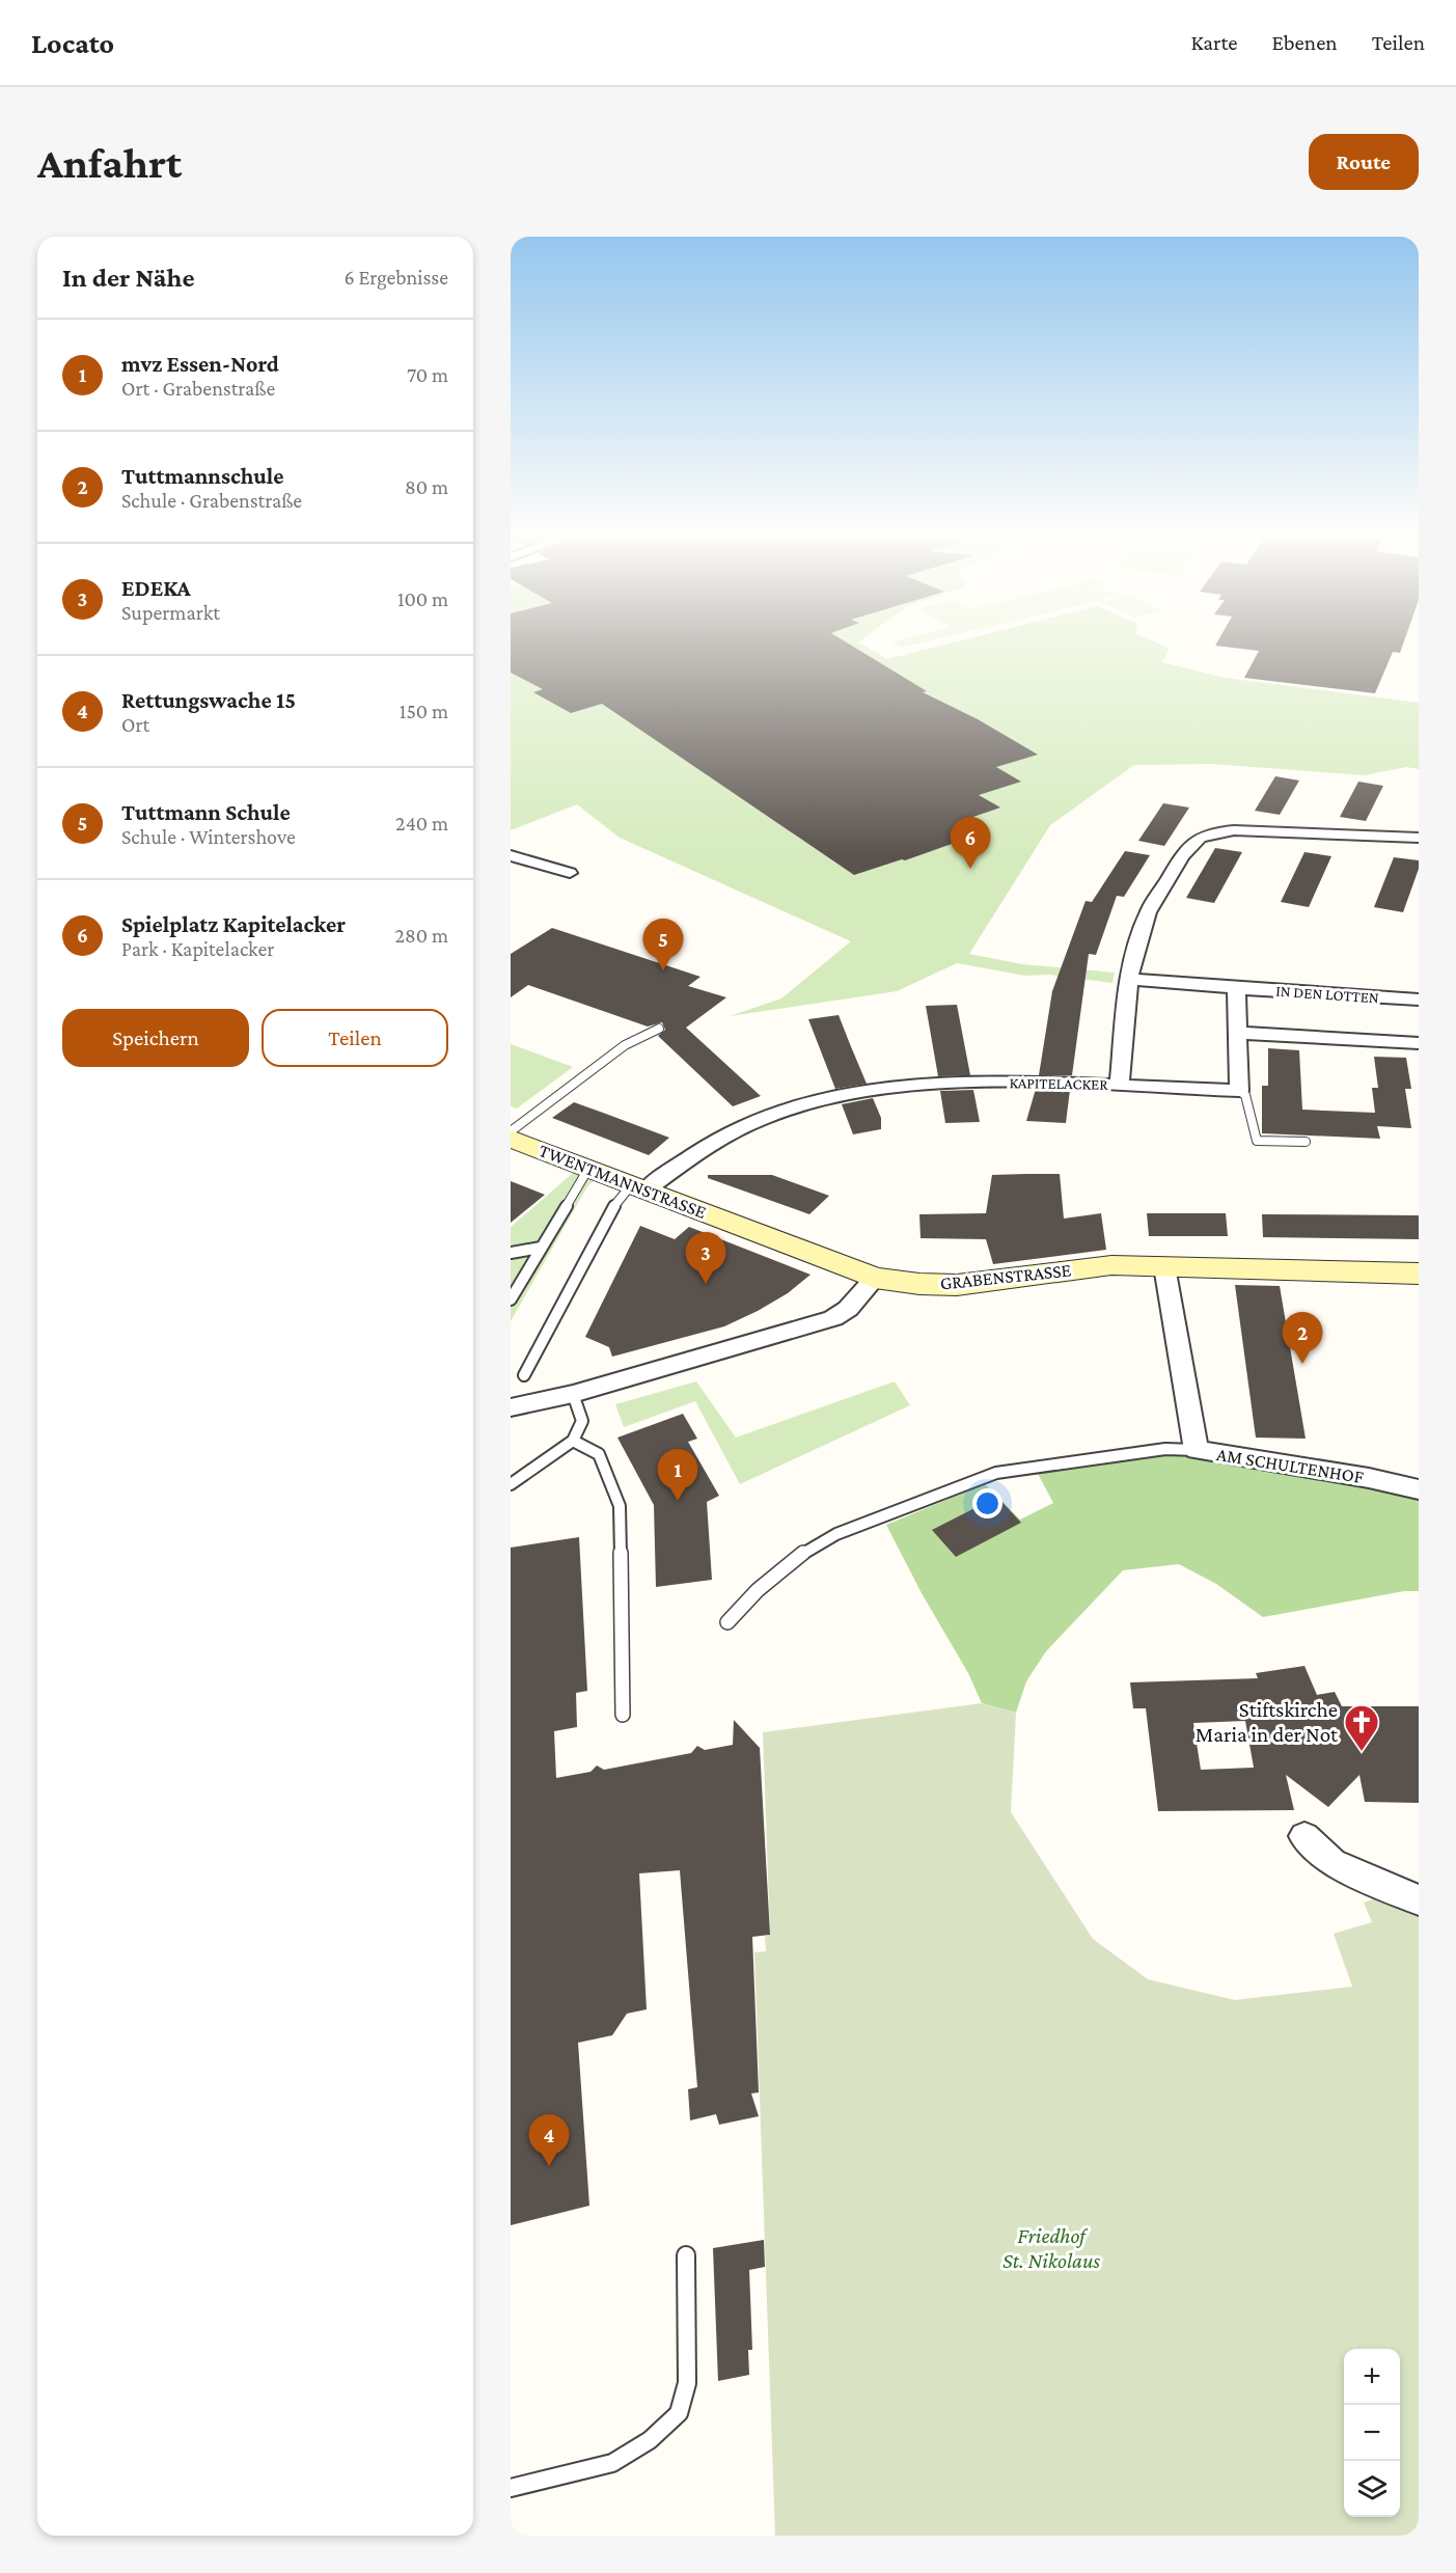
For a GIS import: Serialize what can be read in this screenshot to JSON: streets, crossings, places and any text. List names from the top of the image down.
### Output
{
  "streets": {
    "street": [
      "IN DEN LOTTEN",
      "KAPITELACKER",
      "TWENTMANNSTRASSE",
      "GRABENSTRASSE",
      "AM SCHULTENHOF"
    ]
  },
  "crossings": [
    ["IN DEN LOTTEN", "KAPITELACKER"],
    ["KAPITELACKER", "TWENTMANNSTRASSE"],
    ["TWENTMANNSTRASSE", "GRABENSTRASSE"],
    ["GRABENSTRASSE", "AM SCHULTENHOF"]
  ],
  "parks": ["Friedhof St. Nikolaus"],
  "places": {
    "church": ["Stiftskirche Maria in der Not"]
  },
  "page": {
    "header": "Locato",
    "nav": ["Karte", "Ebenen", "Teilen"],
    "buttons": [
      "Route",
      ["Speichern", "Teilen"]
    ],
    "title": "Anfahrt",
    "heading": ["In der Nähe", "6 Ergebnisse"],
    "list": [
      {
        "mark": "1",
        "name": "mvz Essen-Nord",
        "note": "Ort · Grabenstraße",
        "value": "70 m"
      },
      {
        "mark": "2",
        "name": "Tuttmannschule",
        "note": "Schule · Grabenstraße",
        "value": "80 m"
      },
      {
        "mark": "3",
        "name": "EDEKA",
        "note": "Supermarkt",
        "value": "100 m"
      },
      {
        "mark": "4",
        "name": "Rettungswache 15",
        "note": "Ort",
        "value": "150 m"
      },
      {
        "mark": "5",
        "name": "Tuttmann Schule",
        "note": "Schule · Wintershove",
        "value": "240 m"
      },
      {
        "mark": "6",
        "name": "Spielplatz Kapitelacker",
        "note": "Park · Kapitelacker",
        "value": "280 m"
      }
    ],
    "pins": [
      "6",
      "5",
      "3",
      "2",
      "1",
      "4"
    ],
    "map_buttons": ["+", "−"]
  }
}
